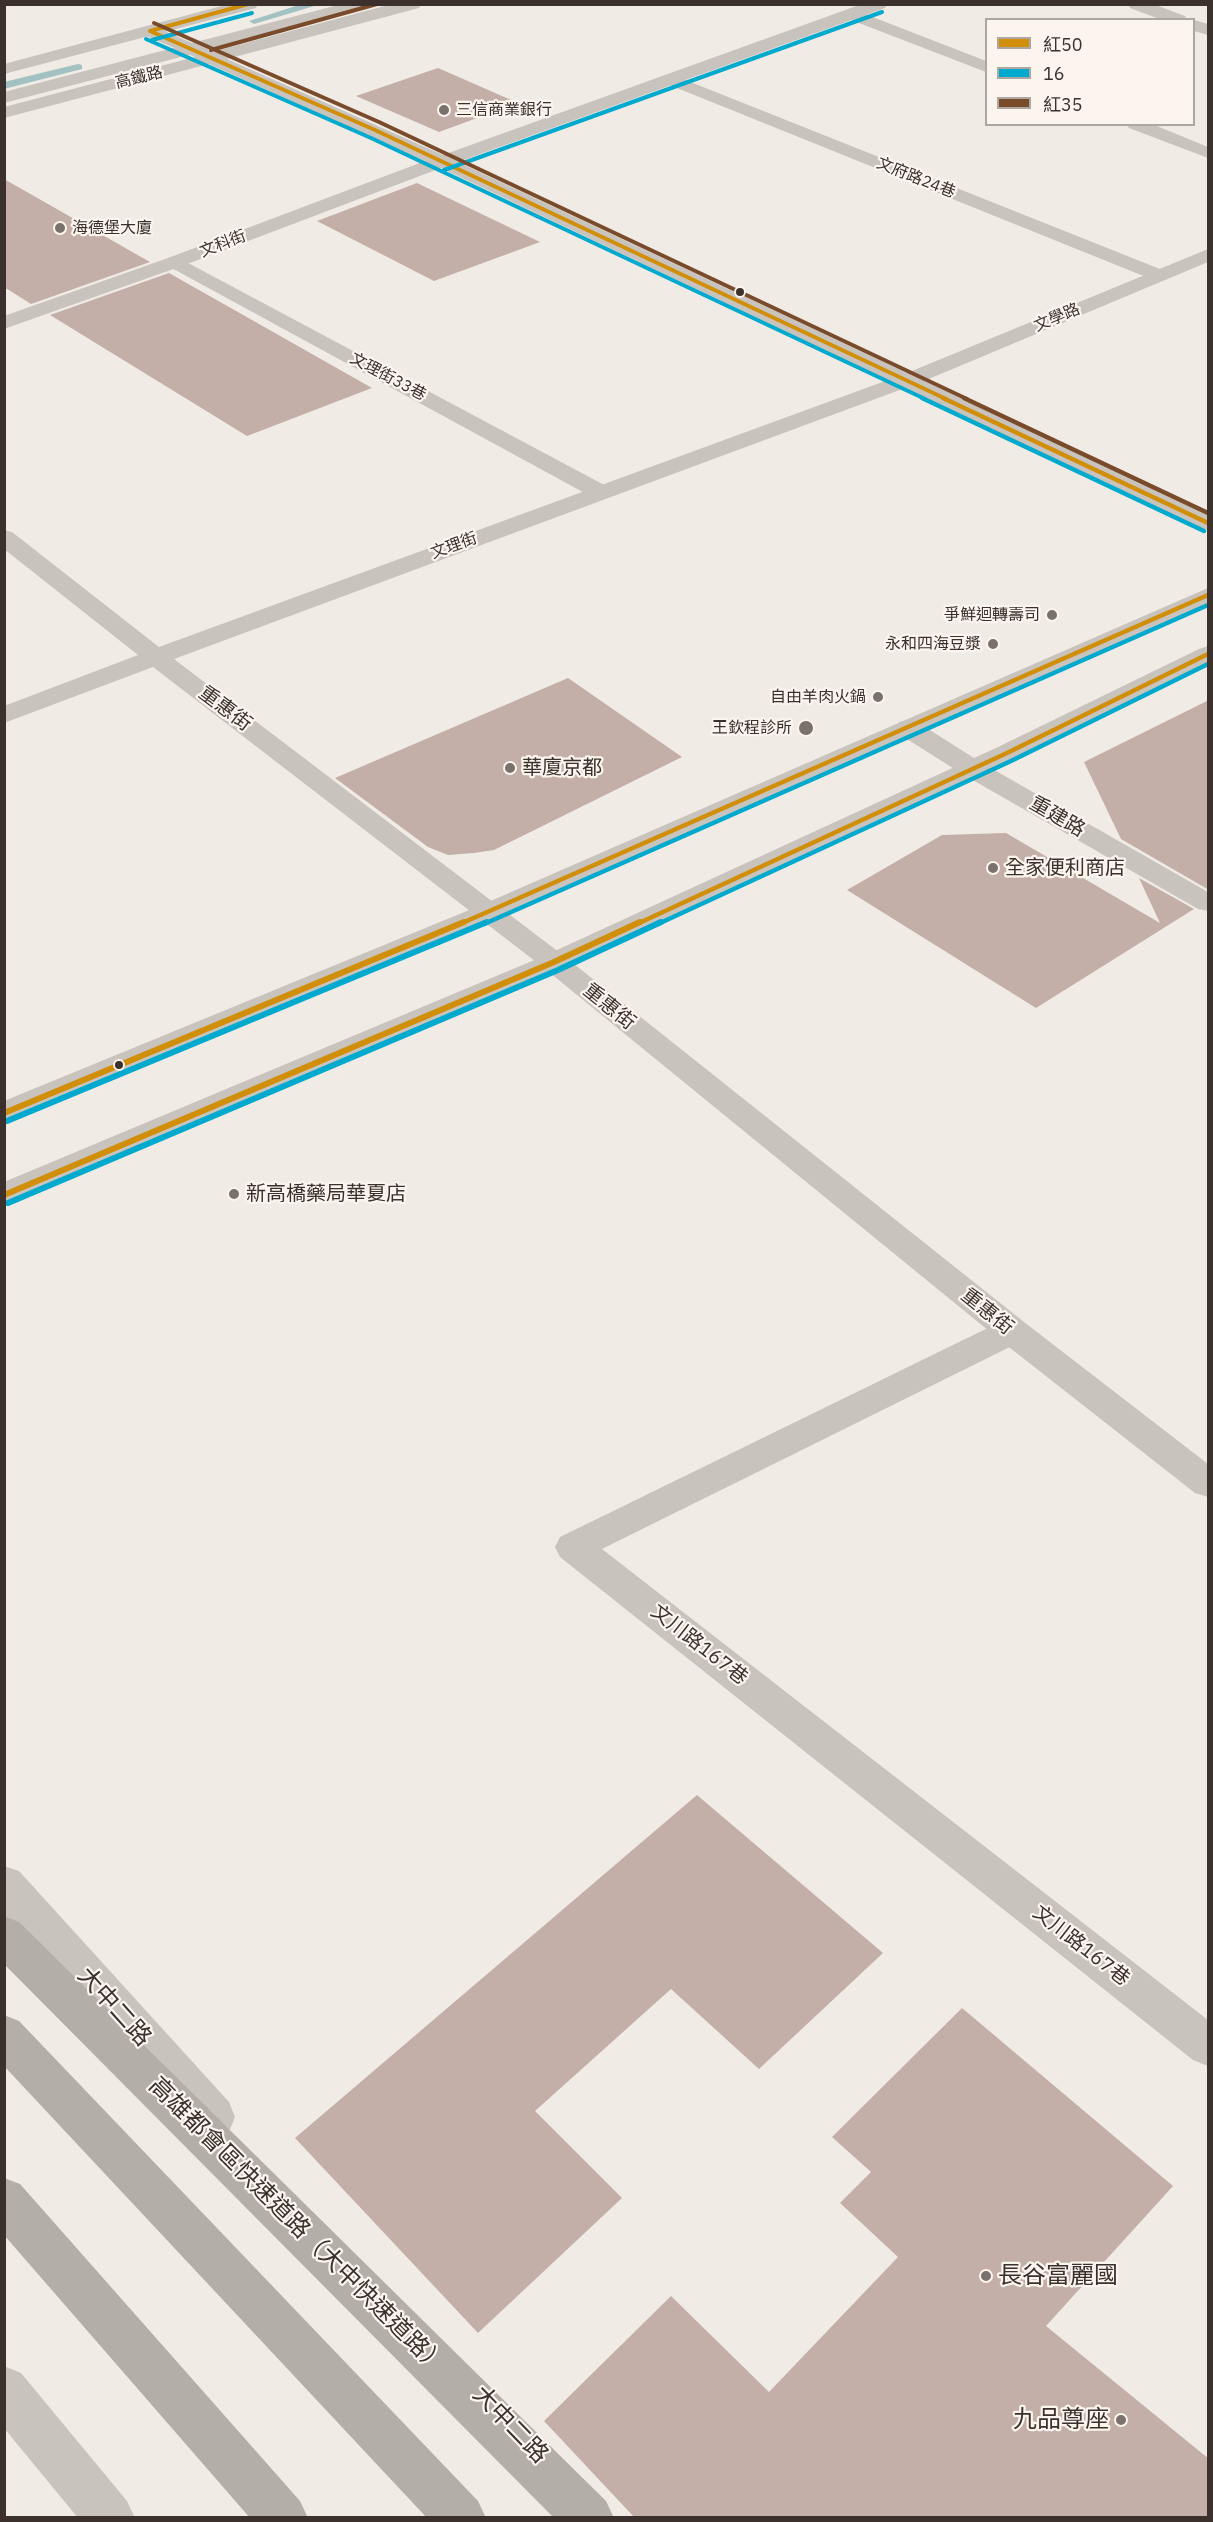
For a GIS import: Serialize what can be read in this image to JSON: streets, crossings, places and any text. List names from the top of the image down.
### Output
{
  "streets": {
    "highway": ["高雄都會區快速道路（大中快速道路）"],
    "street": [
      "高鐵路",
      "文府路24巷",
      "文科街",
      "文學路",
      "文理街33巷",
      "文理街",
      "重惠街",
      "重建路",
      "文川路167巷",
      "大中二路"
    ]
  },
  "crossings": [
    ["文府路24巷", "文科街"],
    ["文府路24巷", "文學路"],
    ["文科街", "文理街33巷"],
    ["文學路", "文理街"],
    ["文理街33巷", "文理街"],
    ["文理街", "重惠街"],
    ["重惠街", "文川路167巷"]
  ],
  "places": [
    "三信商業銀行",
    "海德堡大廈",
    "爭鮮迴轉壽司",
    "永和四海豆漿",
    "自由羊肉火鍋",
    "王欽程診所",
    "華廈京都",
    "全家便利商店",
    "新高橋藥局華夏店",
    "長谷富麗國",
    "九品尊座"
  ],
  "lines": ["transit line 紅50", "transit line 紅35", "transit line 16"],
  "legend": ["紅50", "16", "紅35"]
}
